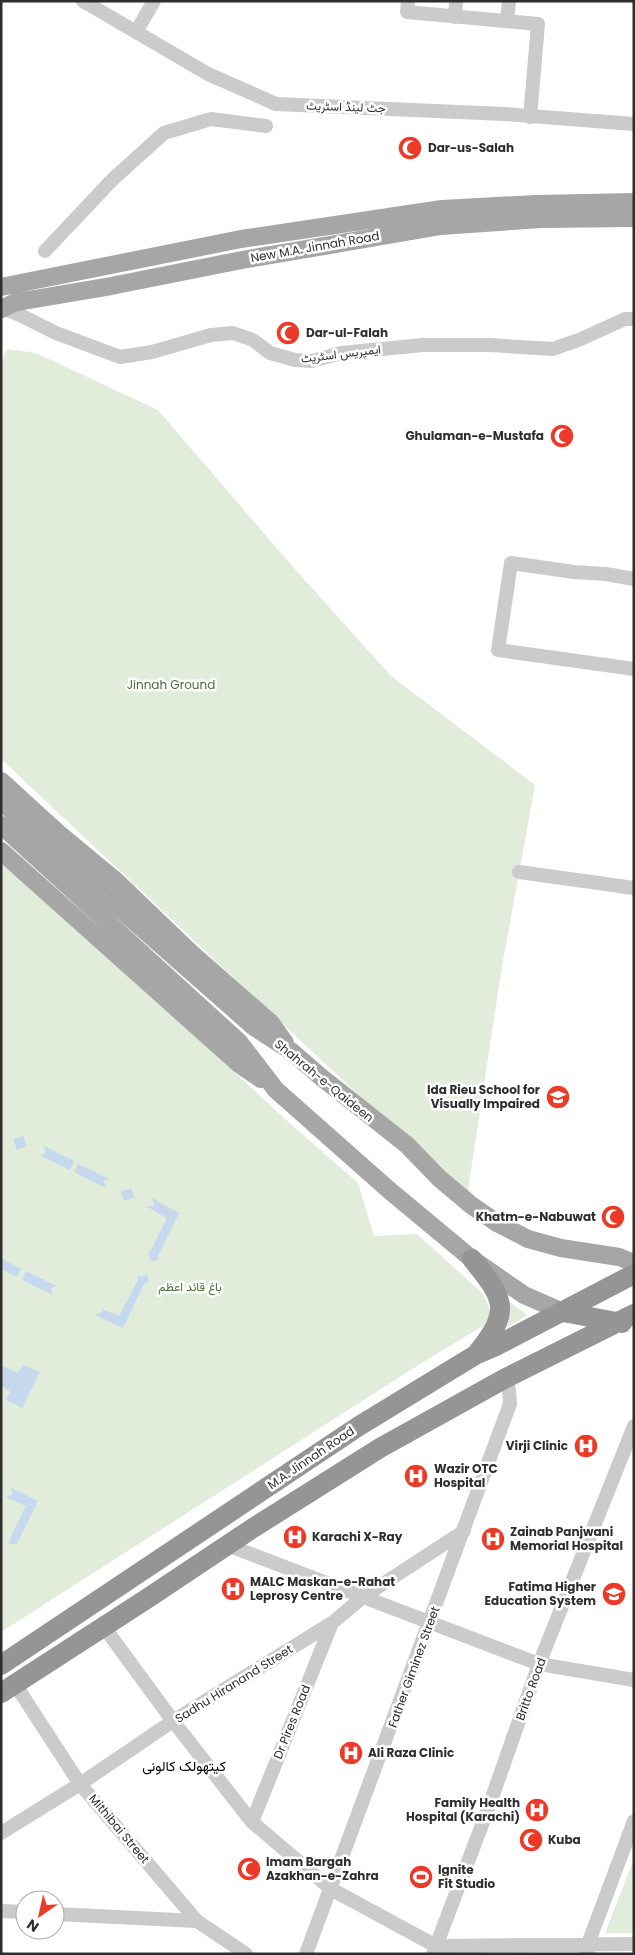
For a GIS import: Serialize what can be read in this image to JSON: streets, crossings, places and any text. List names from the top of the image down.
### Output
{
  "streets": {
    "highway": ["M.A. Jinnah Road"],
    "main road": ["New M.A. Jinnah Road", "Shahrah-e-Qaideen"],
    "street": [
      "جٹ لینڈ اسٹریٹ",
      "ایمپریس اسٹریٹ",
      "Father Giminez Street",
      "Sadhu Hiranand Street",
      "Britto Road",
      "Dr Pires Road",
      "Mithibai Street"
    ]
  },
  "crossings": [
    ["New M.A. Jinnah Road", "ایمپریس اسٹریٹ"],
    ["Shahrah-e-Qaideen", "M.A. Jinnah Road"],
    ["Father Giminez Street", "Sadhu Hiranand Street"],
    ["Sadhu Hiranand Street", "Dr Pires Road"],
    ["Sadhu Hiranand Street", "Mithibai Street"]
  ],
  "districts": ["کیتھولک کالونی"],
  "parks": ["Jinnah Ground", "باغ قائد اعظم"],
  "places": {
    "mosque": [
      "Dar-us-Salah",
      "Dar-ul-Falah",
      "Ghulaman-e-Mustafa",
      "Khatm-e-Nabuwat",
      "Kuba",
      "Imam Bargah Azakhan-e-Zahra"
    ],
    "school or university": ["Ida Rieu School for Visually Impaired", "Fatima Higher Education System"],
    "hospital": [
      "Virji Clinic",
      "Wazir OTC Hospital",
      "Karachi X-Ray",
      "Zainab Panjwani Memorial Hospital",
      "MALC Maskan-e-Rahat Leprosy Centre",
      "Ali Raza Clinic",
      "Family Health Hospital (Karachi)"
    ],
    "sports": ["Ignite Fit Studio"]
  },
  "north": "bottom left"
}
